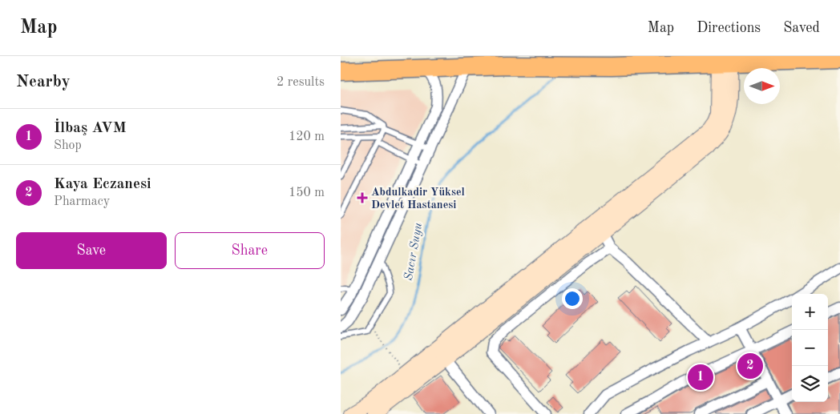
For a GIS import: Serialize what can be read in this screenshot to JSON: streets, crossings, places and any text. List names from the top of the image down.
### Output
{
  "water": ["Sacır Suyu"],
  "places": {
    "health": ["Abdulkadir Yüksel Devlet Hastanesi"]
  },
  "north": "right",
  "page": {
    "header": "Map",
    "nav": ["Map", "Directions", "Saved"],
    "heading": ["Nearby", "2 results"],
    "list": [
      {
        "mark": "1",
        "name": "İlbaş AVM",
        "note": "Shop",
        "value": "120 m"
      },
      {
        "mark": "2",
        "name": "Kaya Eczanesi",
        "note": "Pharmacy",
        "value": "150 m"
      }
    ],
    "buttons": ["Save", "Share"],
    "map_buttons": ["+", "−"],
    "pins": ["2", "1"]
  }
}
